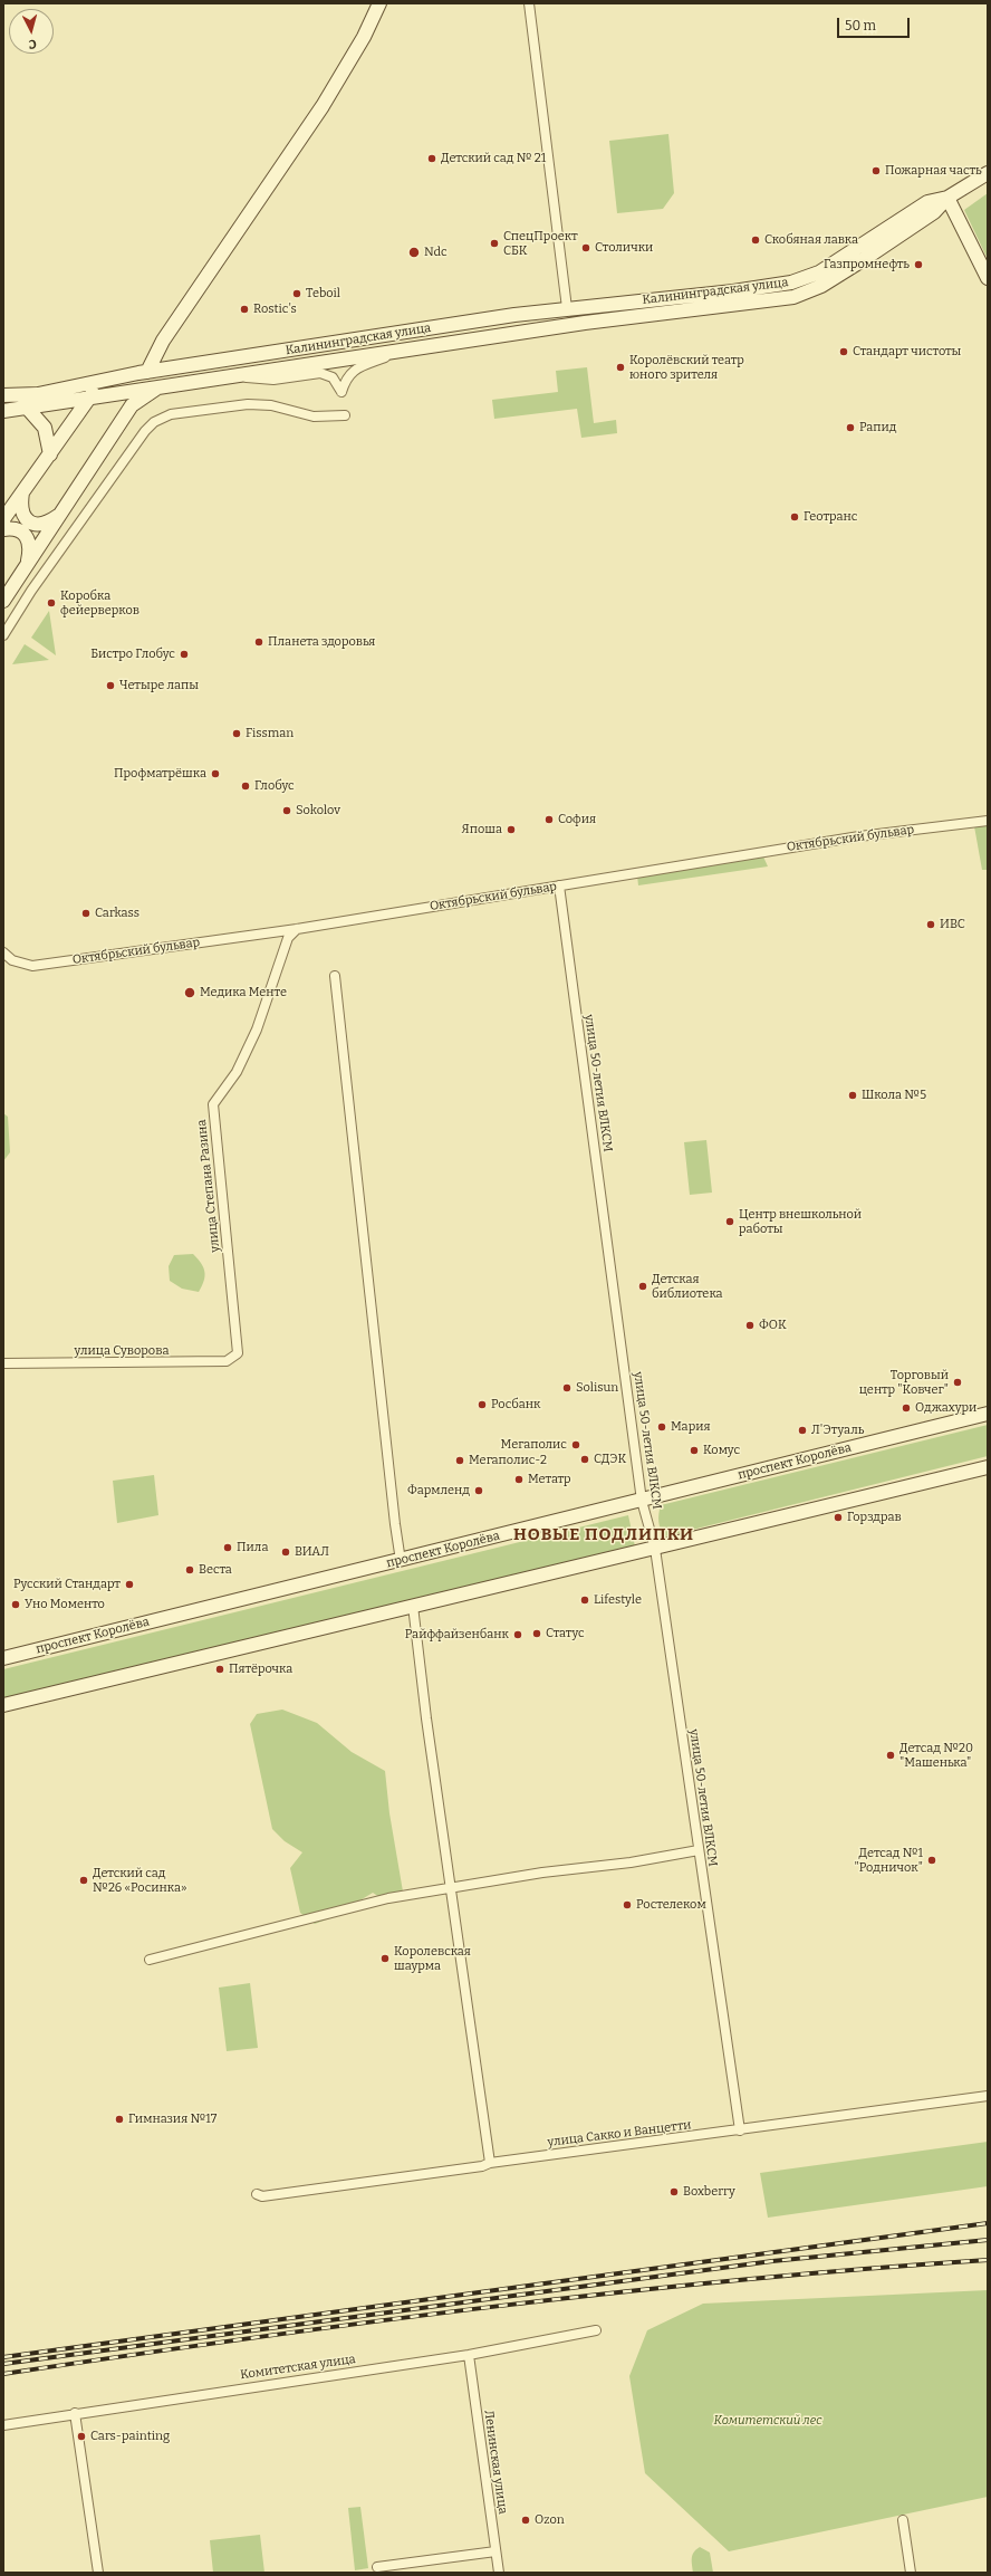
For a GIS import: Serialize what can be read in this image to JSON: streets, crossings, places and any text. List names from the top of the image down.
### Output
{
  "streets": {
    "main road": ["Калининградская улица", "проспект Королёва"],
    "street": [
      "Октябрьский бульвар",
      "улица 50-летия ВЛКСМ",
      "улица Степана Разина",
      "улица Суворова",
      "улица Сакко и Ванцетти",
      "Комитетская улица",
      "Ленинская улица"
    ]
  },
  "crossings": [
    ["Октябрьский бульвар", "улица 50-летия ВЛКСМ"],
    ["Октябрьский бульвар", "улица Степана Разина"],
    ["улица 50-летия ВЛКСМ", "проспект Королёва"],
    ["улица 50-летия ВЛКСМ", "улица Сакко и Ванцетти"],
    ["улица Степана Разина", "улица Суворова"],
    ["Комитетская улица", "Ленинская улица"]
  ],
  "districts": ["НОВЫЕ ПОДЛИПКИ"],
  "parks": ["Комитетский лес"],
  "places": [
    "Детский сад № 21",
    "Пожарная часть",
    "Скобяная лавка",
    "СпецПроект СБК",
    "Столички",
    "Ndc",
    "Газпромнефть",
    "Teboil",
    "Rostic's",
    "Стандарт чистоты",
    "Королёвский театр юного зрителя",
    "Рапид",
    "Геотранс",
    "Коробка фейерверков",
    "Планета здоровья",
    "Бистро Глобус",
    "Четыре лапы",
    "Fissman",
    "Профматрёшка",
    "Глобус",
    "Sokolov",
    "София",
    "Япоша",
    "Carkass",
    "ИВС",
    "Медика Менте",
    "Школа №5",
    "Центр внешкольной работы",
    "Детская библиотека",
    "ФОК",
    "Торговый центр \"Ковчег\"",
    "Solisun",
    "Росбанк",
    "Оджахури",
    "Мария",
    "Л'Этуаль",
    "Мегаполис",
    "Комус",
    "СДЭК",
    "Мегаполис-2",
    "Метатр",
    "Фармленд",
    "Горздрав",
    "Пила",
    "ВИАЛ",
    "Веста",
    "Русский Стандарт",
    "Lifestyle",
    "Уно Моменто",
    "Статус",
    "Райффайзенбанк",
    "Пятёрочка",
    "Детсад №20 \"Машенька\"",
    "Детсад №1 \"Родничок\"",
    "Детский сад №26 «Росинка»",
    "Ростелеком",
    "Королевская шаурма",
    "Гимназия №17",
    "Boxberry",
    "Cars-painting",
    "Ozon"
  ],
  "scale_bar": "50 m",
  "north": "bottom"
}
